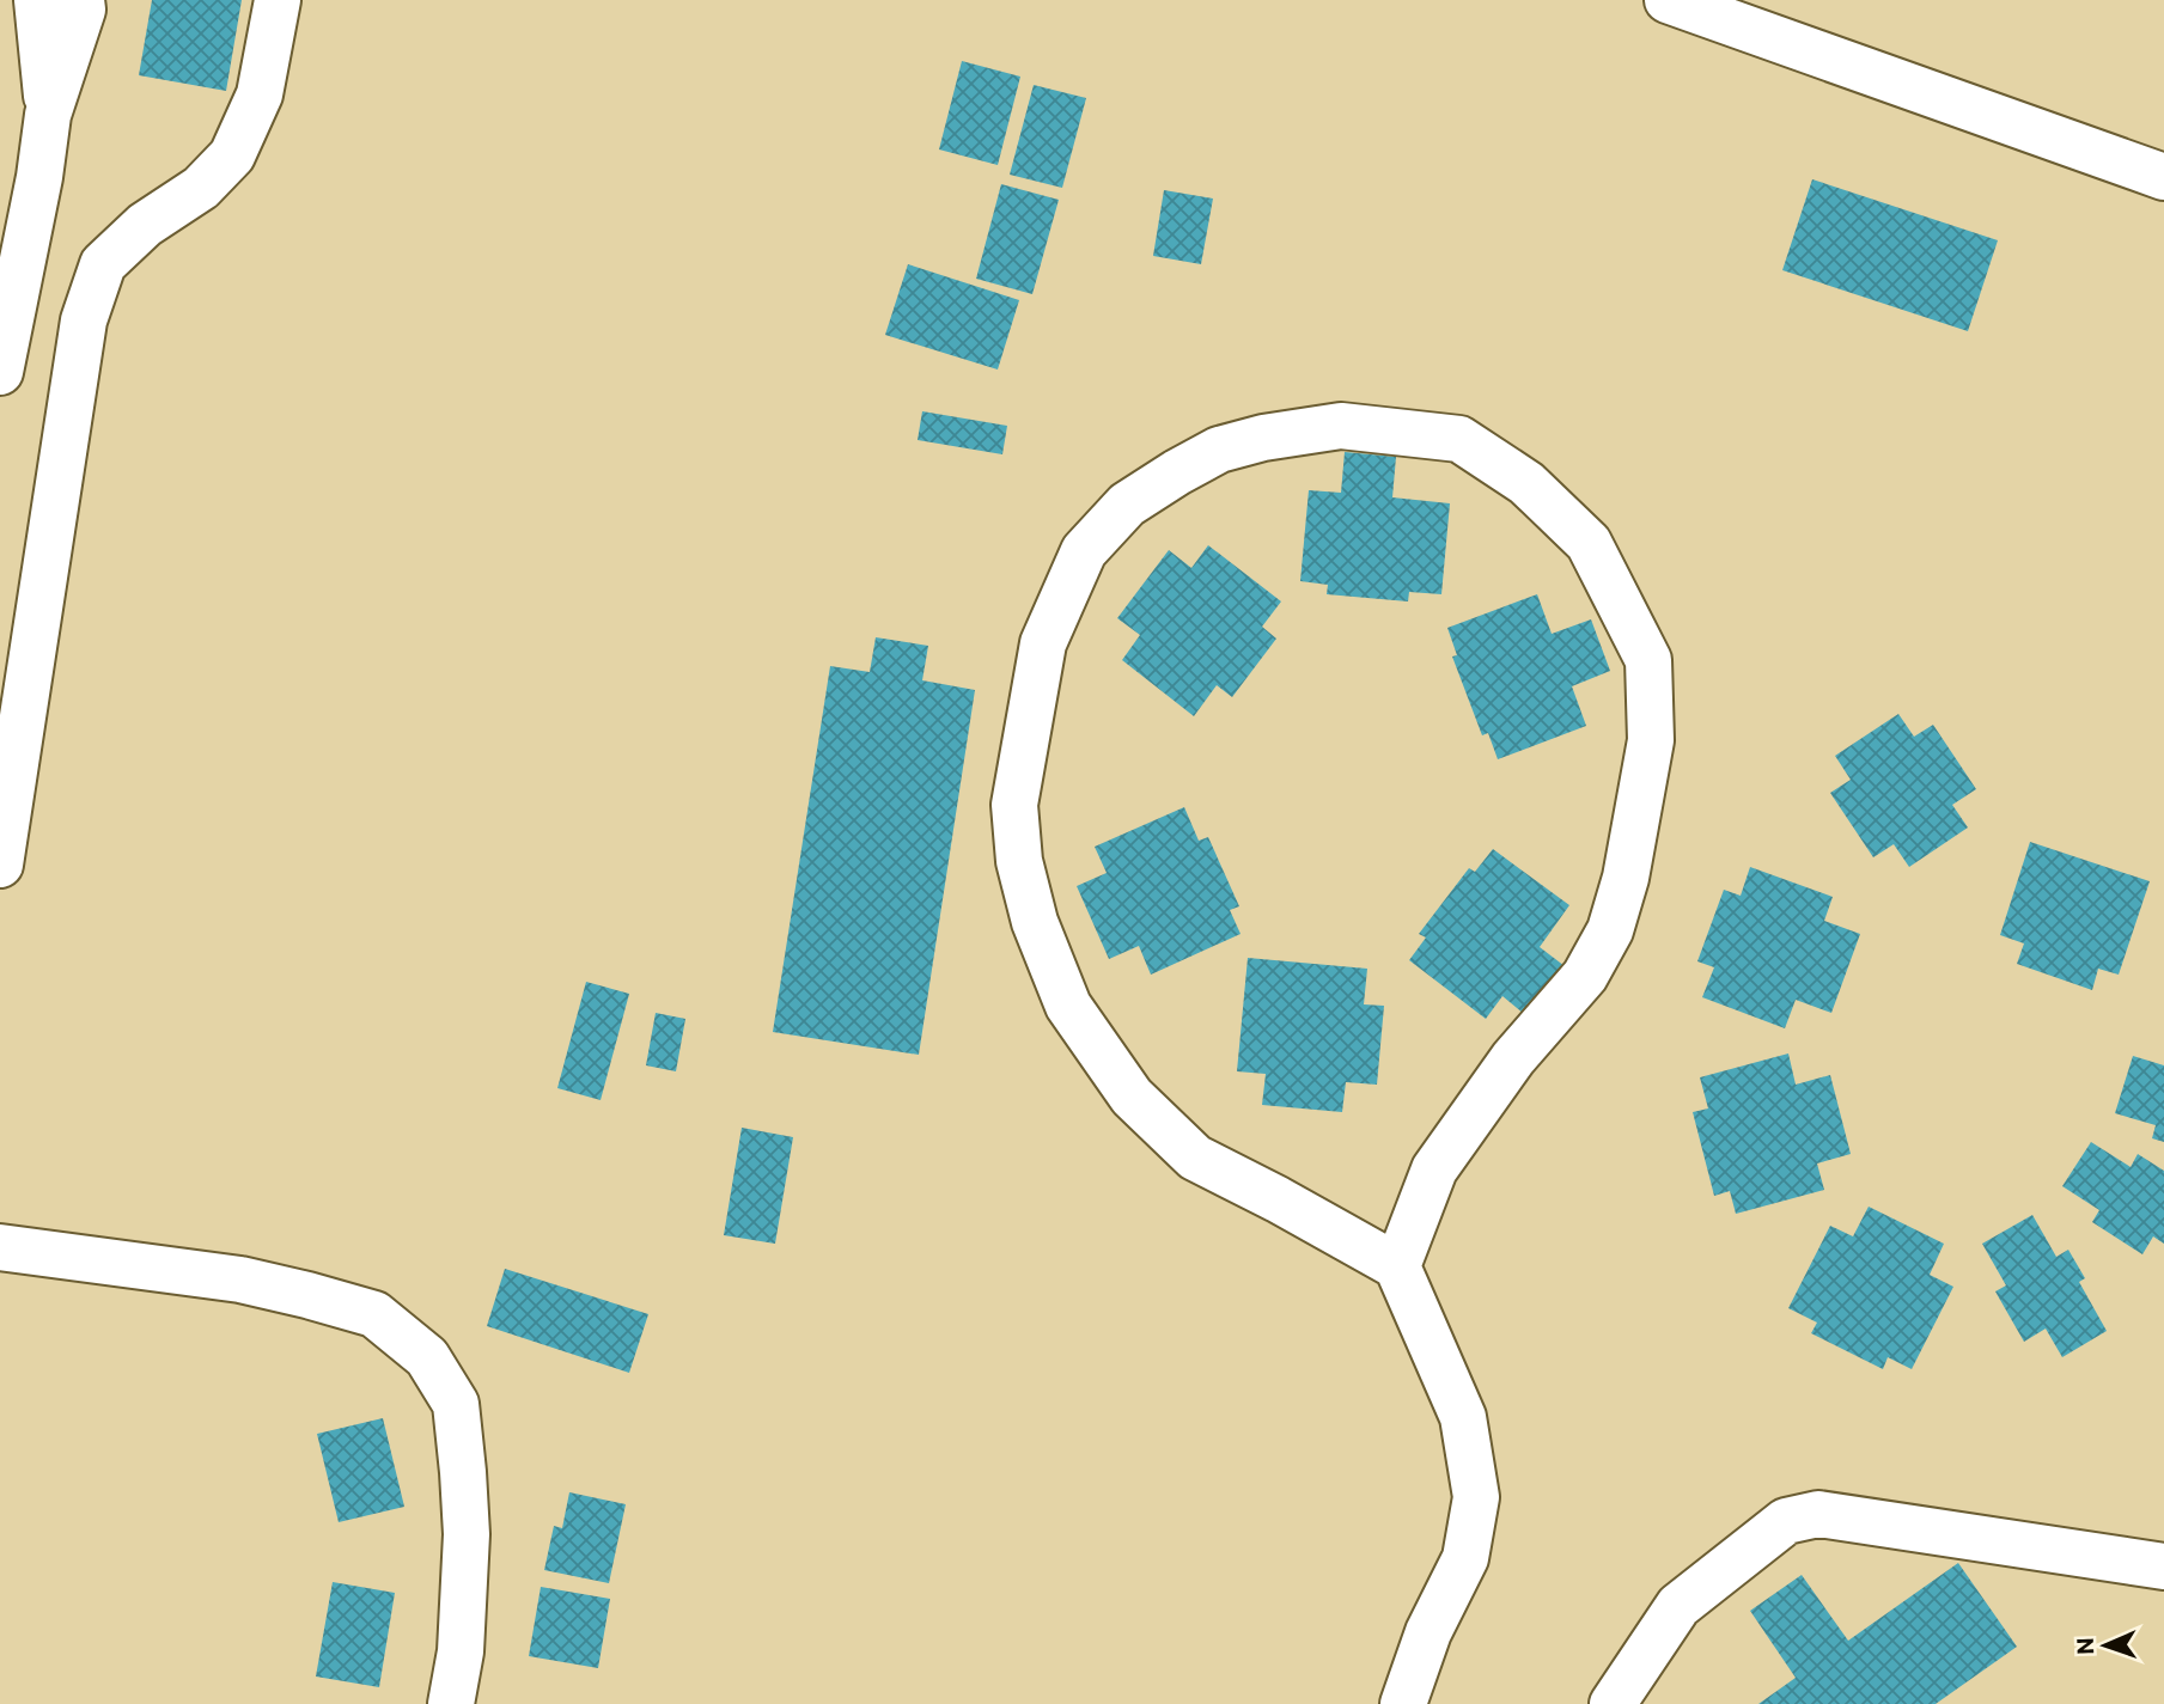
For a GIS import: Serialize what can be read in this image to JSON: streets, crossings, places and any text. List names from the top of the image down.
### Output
{
  "north": "left"
}
